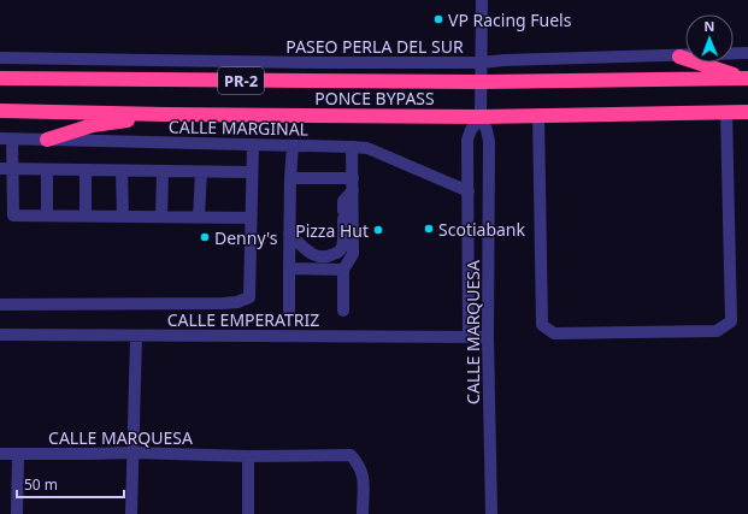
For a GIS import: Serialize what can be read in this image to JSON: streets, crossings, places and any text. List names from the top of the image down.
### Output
{
  "streets": {
    "highway": ["PR-2", "PONCE BYPASS"],
    "street": [
      "PASEO PERLA DEL SUR",
      "CALLE MARGINAL",
      "CALLE EMPERATRIZ",
      "CALLE MARQUESA"
    ]
  },
  "crossings": [
    ["PONCE BYPASS", "CALLE MARQUESA"],
    ["CALLE MARGINAL", "CALLE MARQUESA"],
    ["CALLE EMPERATRIZ", "CALLE MARQUESA"]
  ],
  "places": [
    "VP Racing Fuels",
    "Scotiabank",
    "Pizza Hut",
    "Denny's"
  ],
  "scale_bar": "50 m",
  "north": "top"
}
